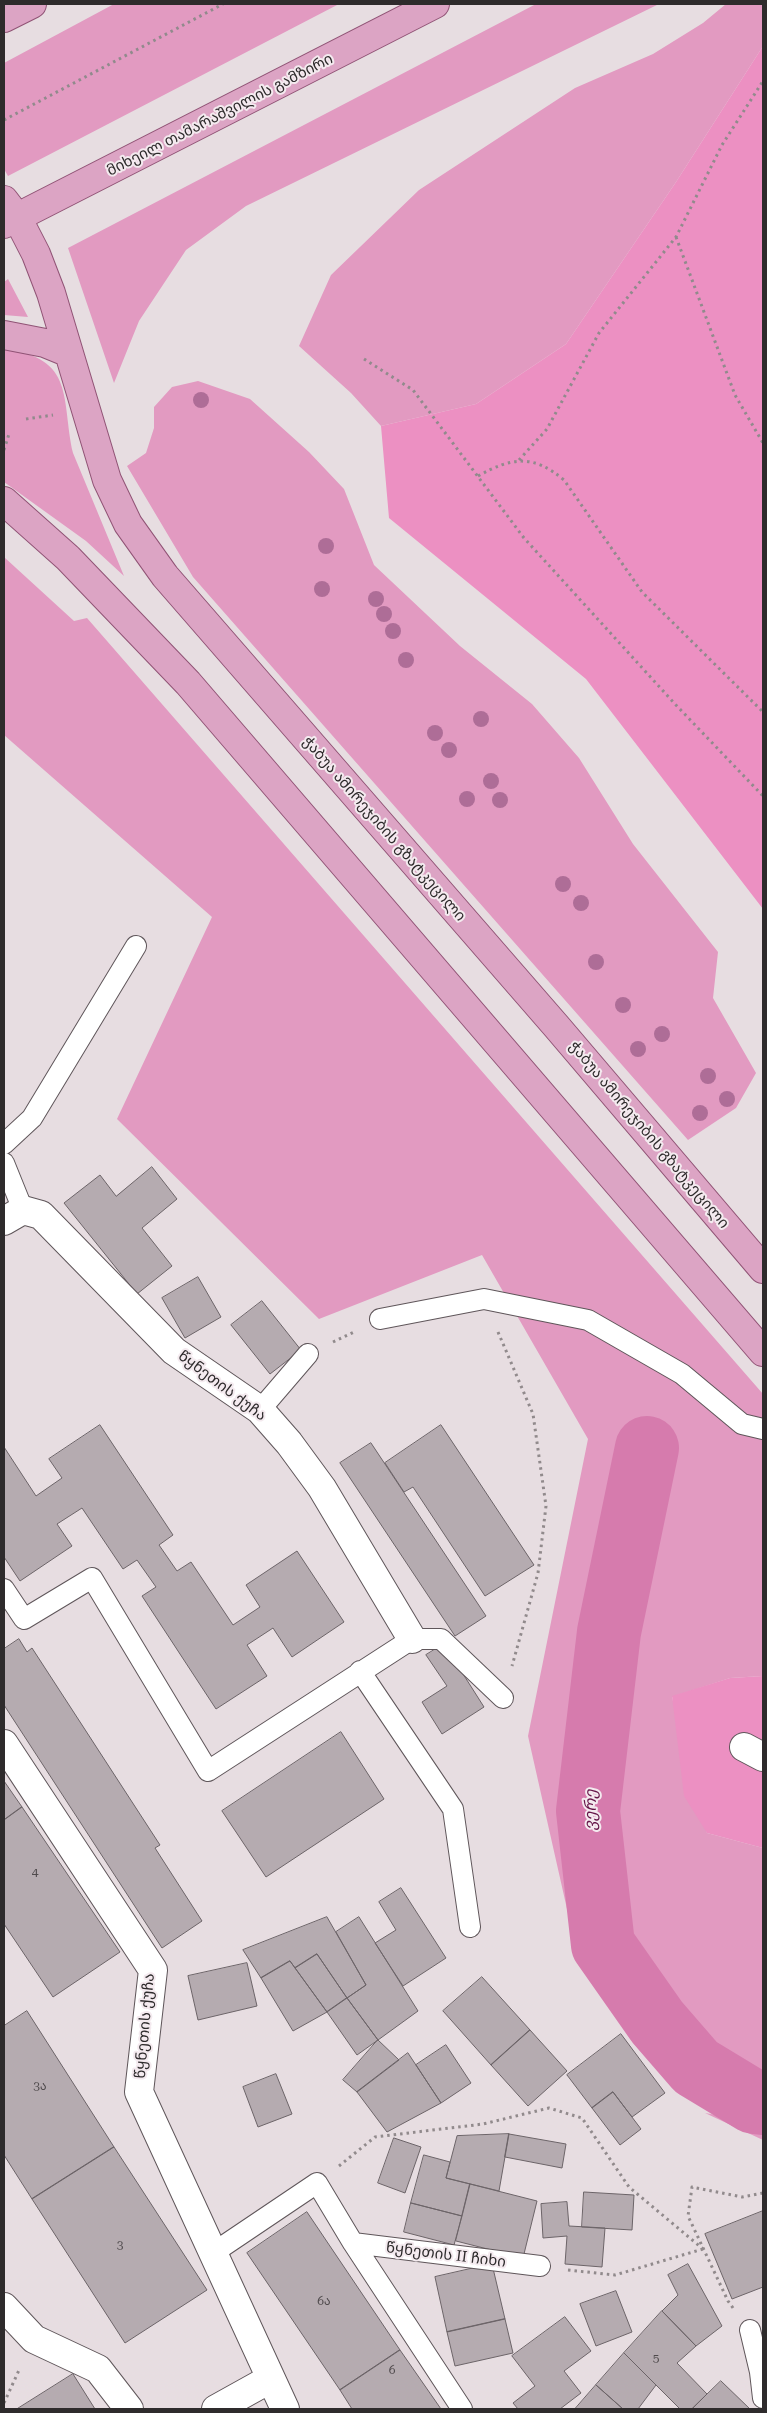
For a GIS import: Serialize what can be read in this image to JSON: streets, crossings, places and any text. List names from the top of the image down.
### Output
{
  "streets": {
    "main road": ["მიხეილ თამარაშვილის გამზირი", "ჭაბუა ამირეჯიბის გზატკეცილი"],
    "street": ["წყნეთის ქუჩა"],
    "lane": ["წყნეთის II ჩიხი"]
  },
  "crossings": [
    ["მიხეილ თამარაშვილის გამზირი", "ჭაბუა ამირეჯიბის გზატკეცილი"]
  ],
  "water": ["ვერე"],
  "house_numbers": [
    "4",
    "3ა",
    "3",
    "6ა",
    "5",
    "6"
  ]
}
